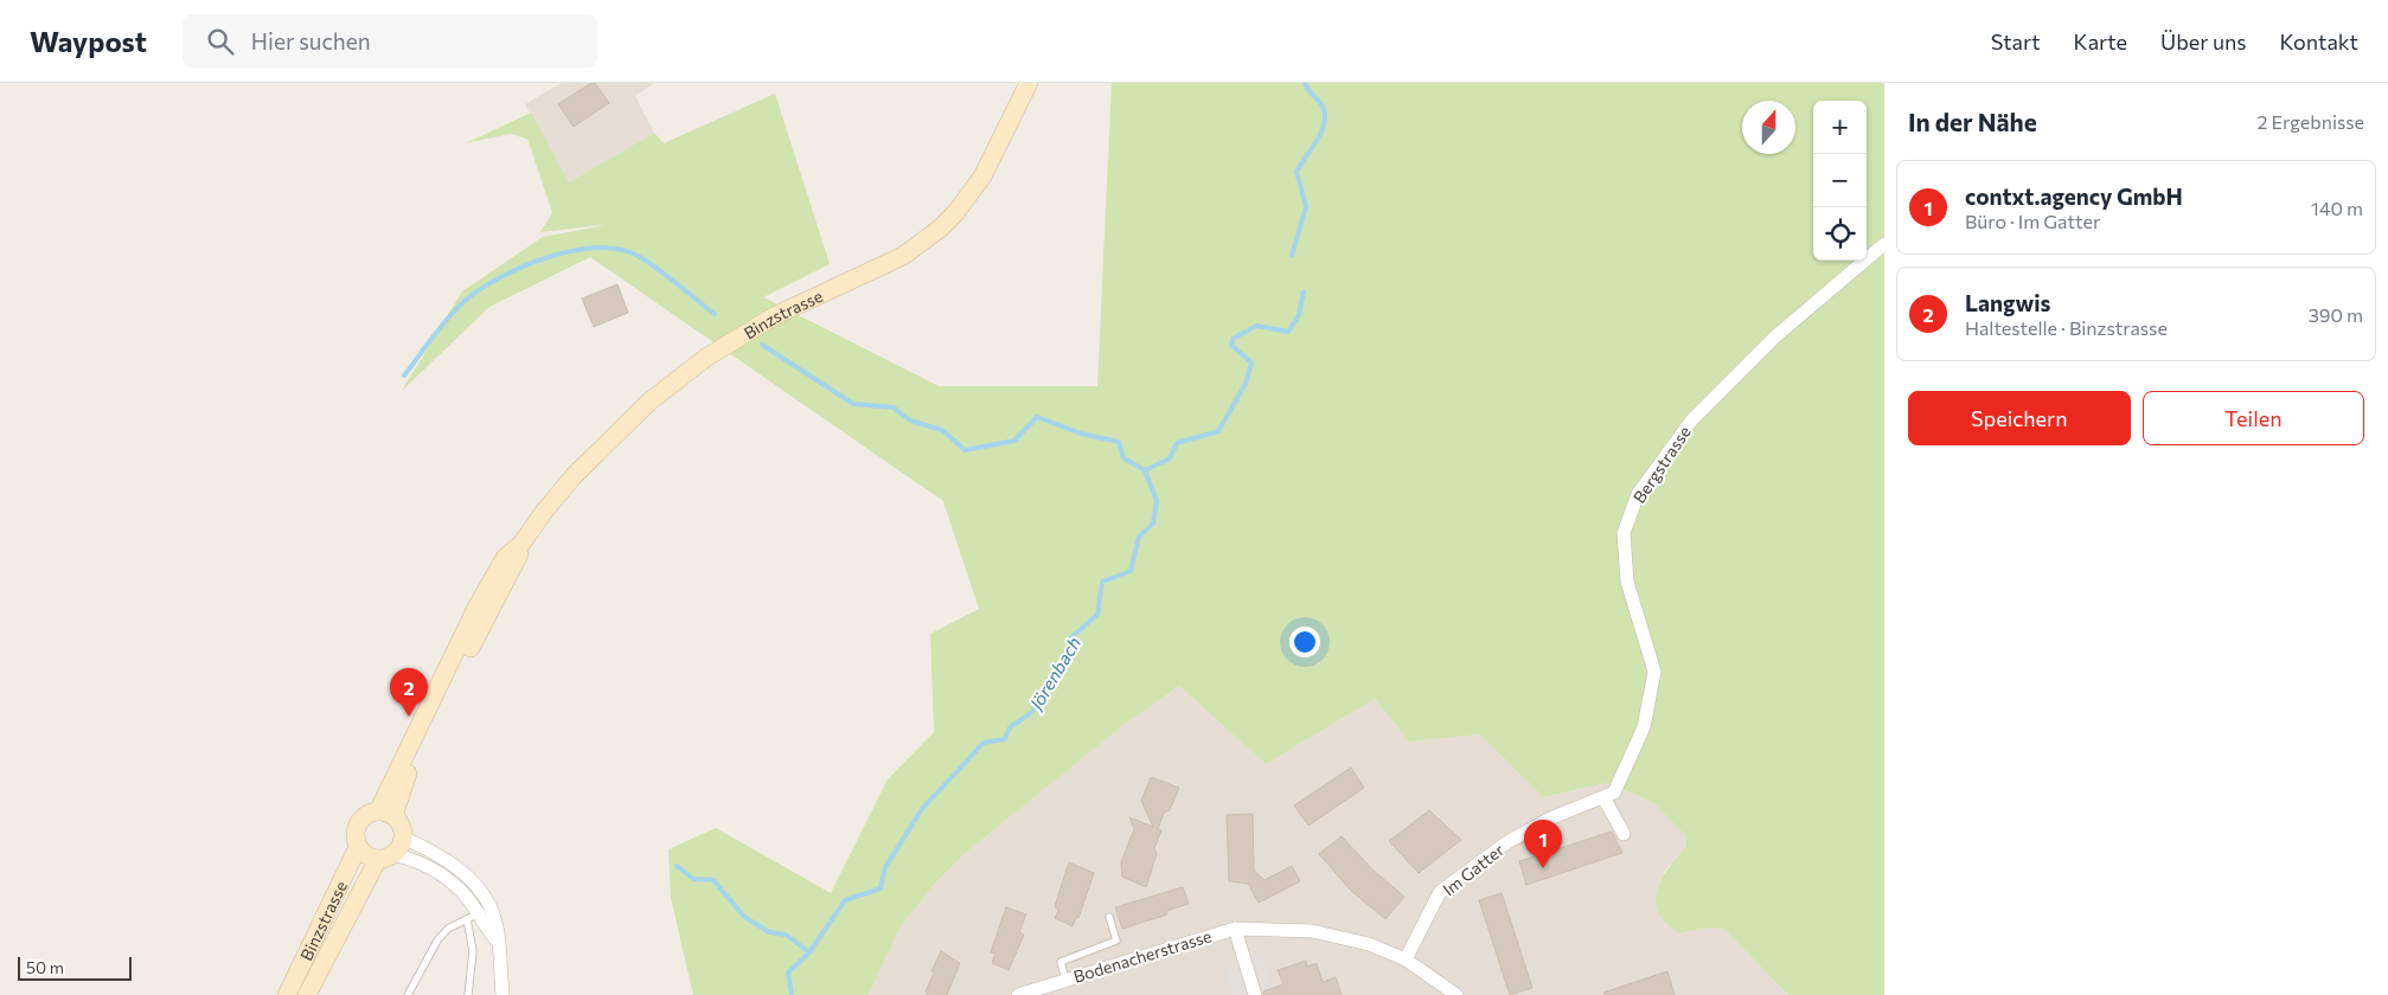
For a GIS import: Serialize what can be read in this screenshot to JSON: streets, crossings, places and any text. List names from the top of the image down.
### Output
{
  "streets": {
    "main road": ["Binzstrasse"],
    "street": ["Bergstrasse", "Im Gatter", "Bodenacherstrasse"]
  },
  "crossings": [
    ["Bergstrasse", "Im Gatter"],
    ["Im Gatter", "Bodenacherstrasse"]
  ],
  "water": ["Jörenbach"],
  "scale_bar": "50 m",
  "north": "top",
  "page": {
    "header": "Waypost",
    "search": "Hier suchen",
    "nav": [
      "Start",
      "Karte",
      "Über uns",
      "Kontakt"
    ],
    "heading": ["In der Nähe", "2 Ergebnisse"],
    "map_buttons": ["+", "−"],
    "list": [
      {
        "mark": "1",
        "name": "contxt.agency GmbH",
        "note": "Büro · Im Gatter",
        "value": "140 m"
      },
      {
        "mark": "2",
        "name": "Langwis",
        "note": "Haltestelle · Binzstrasse",
        "value": "390 m"
      }
    ],
    "buttons": ["Speichern", "Teilen"],
    "pins": ["2", "1"],
    "scale": "50 m"
  }
}
